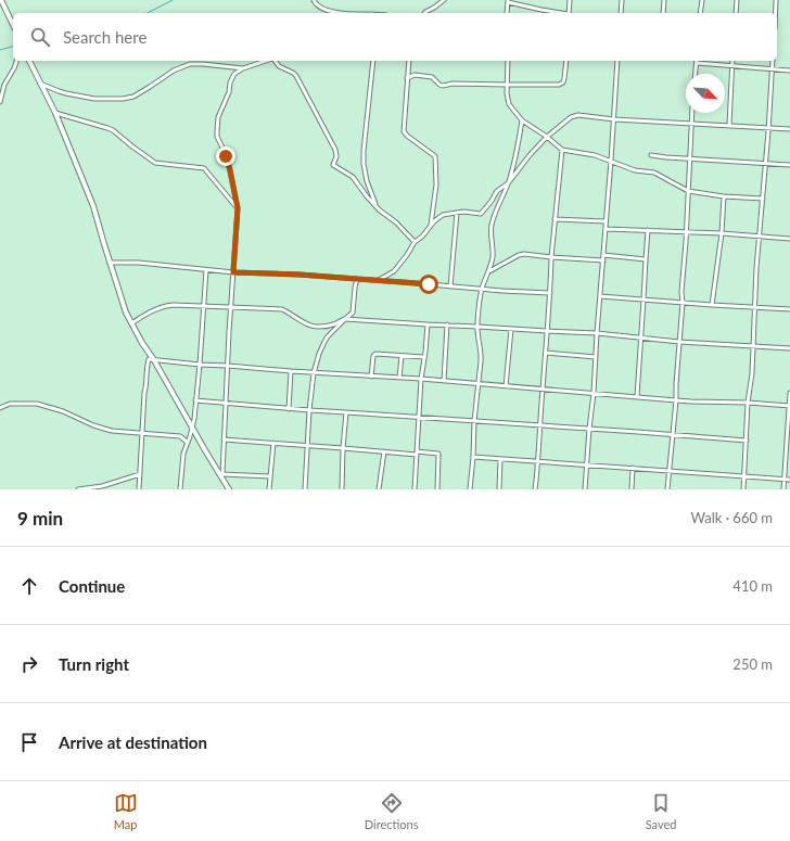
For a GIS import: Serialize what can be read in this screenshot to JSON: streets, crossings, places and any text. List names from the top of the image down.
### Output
{
  "north": "bottom right",
  "page": {
    "search": "Search here",
    "heading": ["9 min", "Walk · 660 m"],
    "list": [
      ["Continue", "410 m"],
      ["Turn right", "250 m"],
      "Arrive at destination"
    ],
    "nav": ["Map", "Directions", "Saved"]
  }
}
